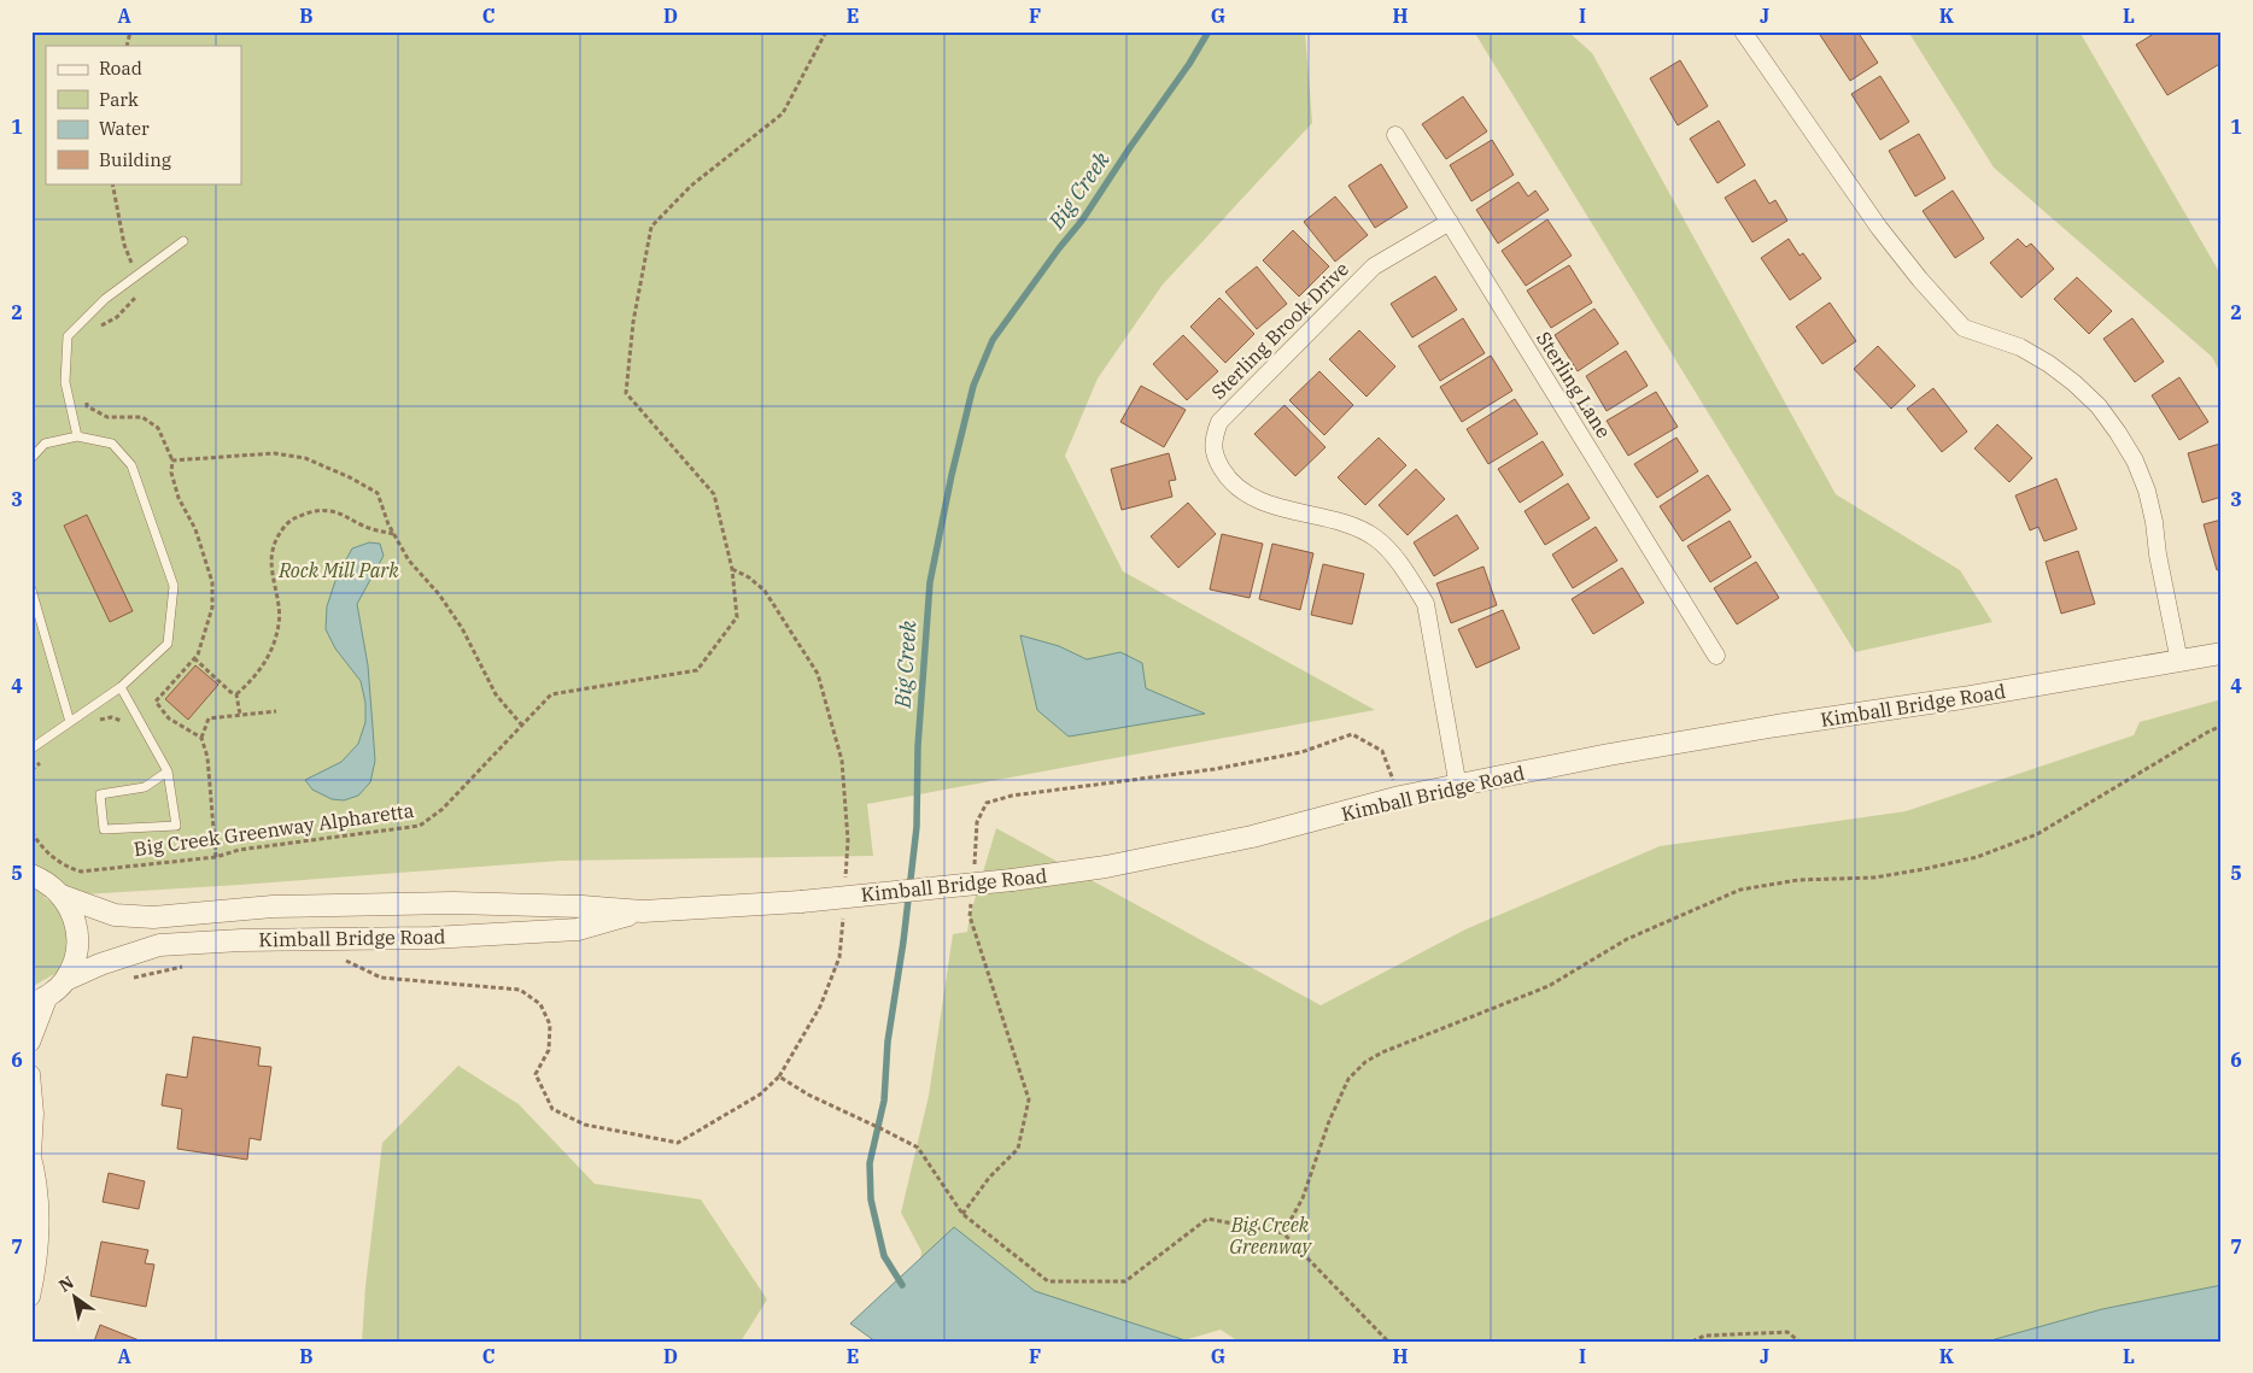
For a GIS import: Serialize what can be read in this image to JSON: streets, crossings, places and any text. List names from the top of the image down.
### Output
{
  "streets": {
    "street": ["Sterling Brook Drive", "Sterling Lane", "Kimball Bridge Road"],
    "path": ["Big Creek Greenway Alpharetta"]
  },
  "crossings": [
    ["Sterling Brook Drive", "Sterling Lane"],
    ["Sterling Brook Drive", "Kimball Bridge Road"]
  ],
  "water": ["Big Creek"],
  "parks": ["Rock Mill Park", "Big Creek Greenway"],
  "legend": [
    "Road",
    "Park",
    "Water",
    "Building"
  ],
  "north": "top left",
  "grid": {
    "columns": [
      "A",
      "B",
      "C",
      "D",
      "E",
      "F",
      "G",
      "H",
      "I",
      "J",
      "K",
      "L"
    ],
    "rows": [
      "1",
      "2",
      "3",
      "4",
      "5",
      "6",
      "7"
    ]
  }
}
